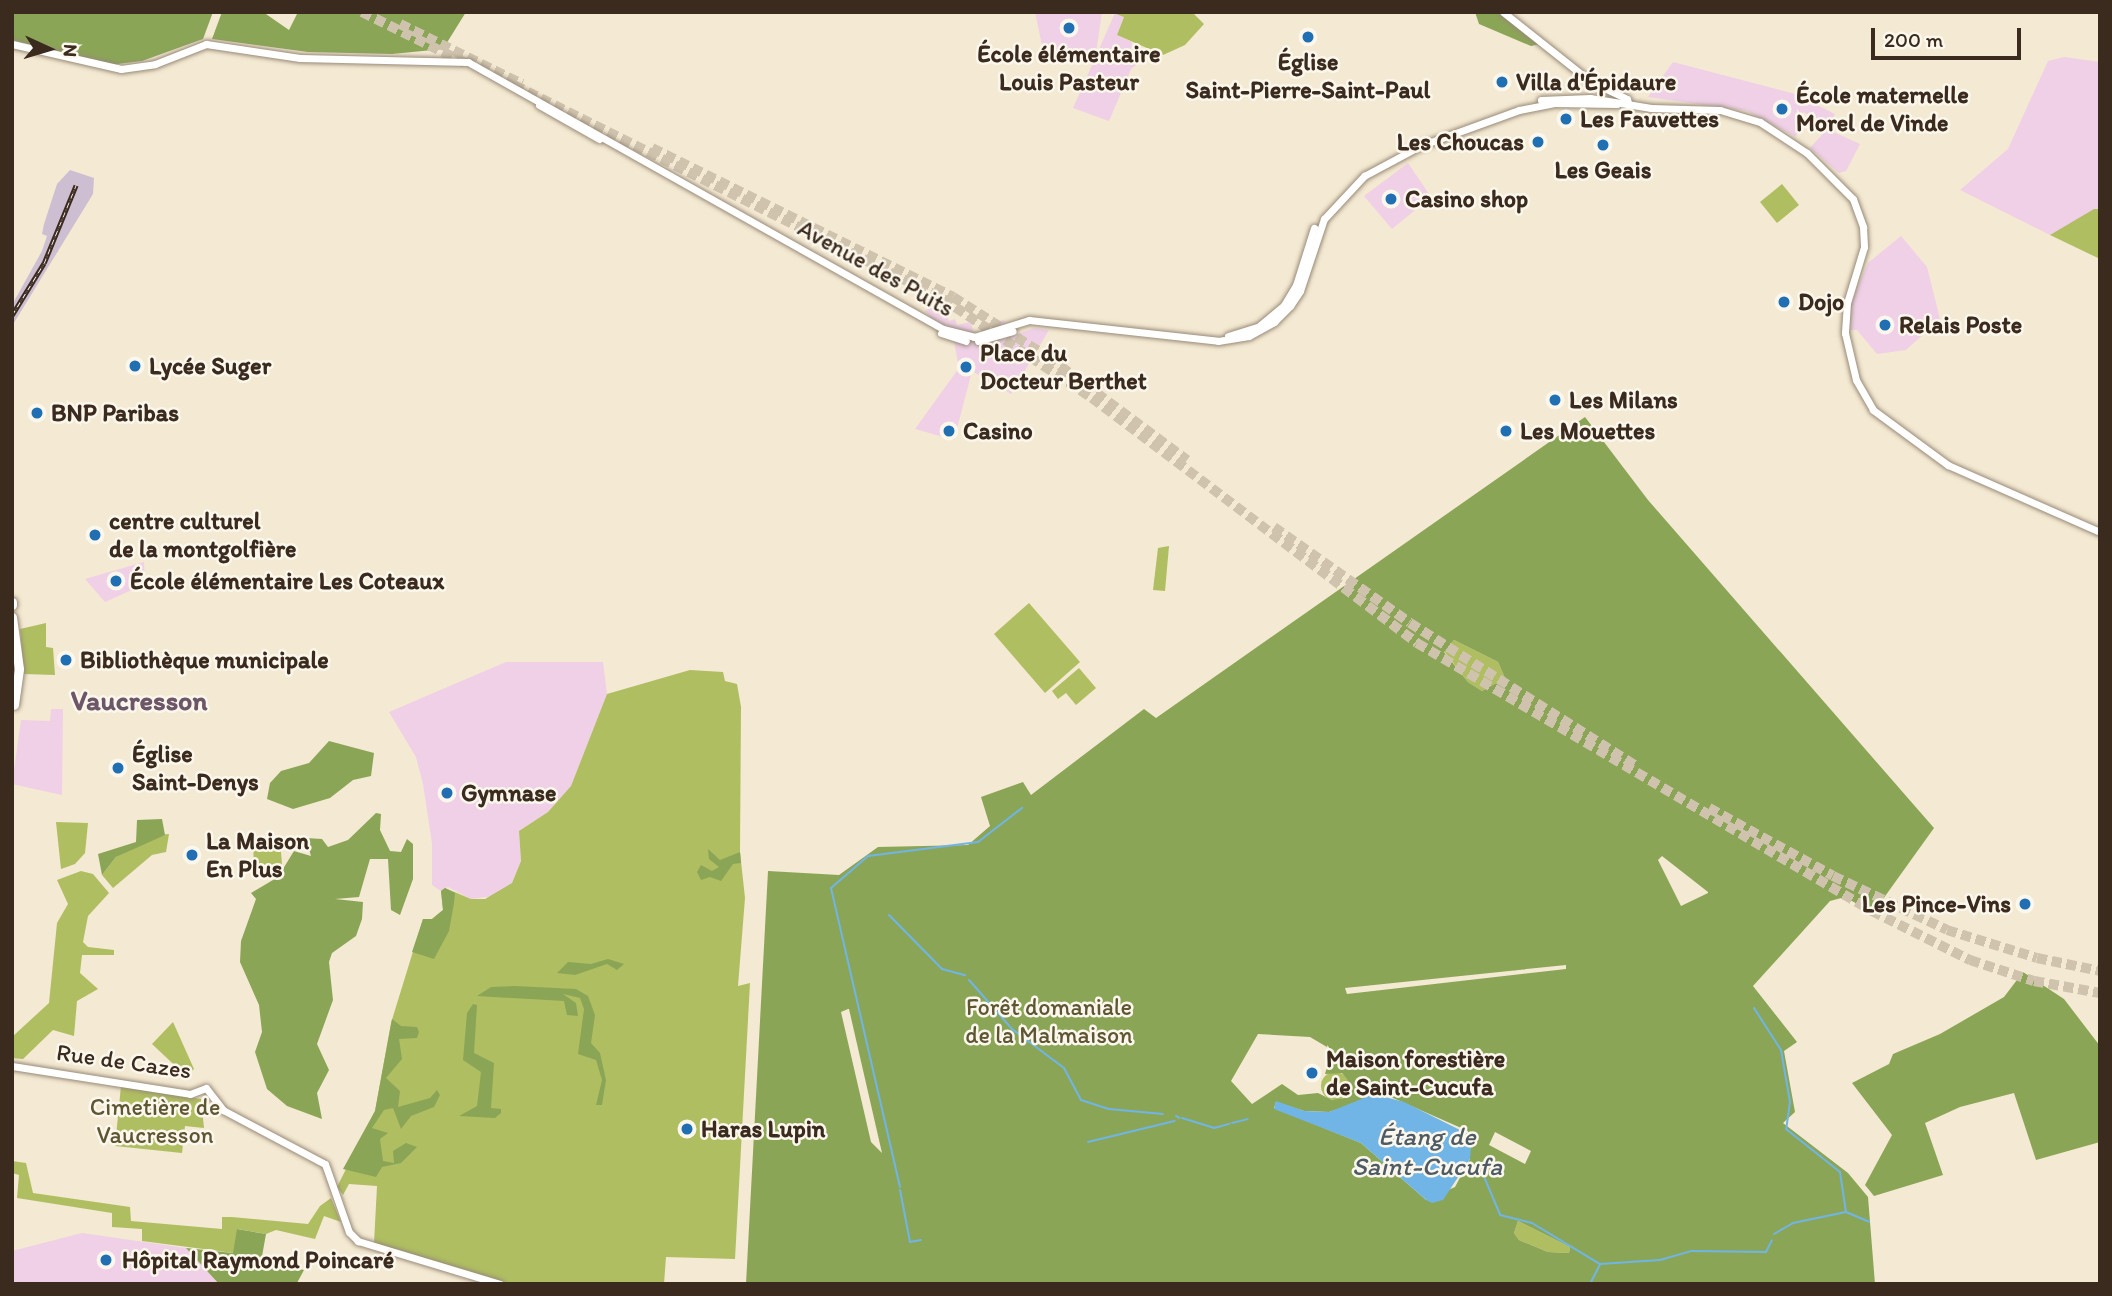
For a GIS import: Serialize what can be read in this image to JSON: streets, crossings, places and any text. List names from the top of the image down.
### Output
{
  "streets": {
    "street": ["Avenue des Puits", "Rue de Cazes"]
  },
  "districts": ["Vaucresson"],
  "water": ["Étang de Saint-Cucufa"],
  "parks": ["Forêt domaniale de la Malmaison", "Cimetière de Vaucresson"],
  "places": [
    "École élémentaire Louis Pasteur",
    "Église Saint-Pierre-Saint-Paul",
    "Villa d'Épidaure",
    "École maternelle Morel de Vinde",
    "Les Fauvettes",
    "Les Choucas",
    "Les Geais",
    "Casino shop",
    "Dojo",
    "Relais Poste",
    "Lycée Suger",
    "Place du Docteur Berthet",
    "Les Milans",
    "BNP Paribas",
    "Casino",
    "Les Mouettes",
    "centre culturel de la montgolfière",
    "École élémentaire Les Coteaux",
    "Bibliothèque municipale",
    "Église Saint-Denys",
    "Gymnase",
    "La Maison En Plus",
    "Les Pince-Vins",
    "Maison forestière de Saint-Cucufa",
    "Haras Lupin",
    "Hôpital Raymond Poincaré"
  ],
  "scale_bar": "200 m",
  "north": "right"
}
